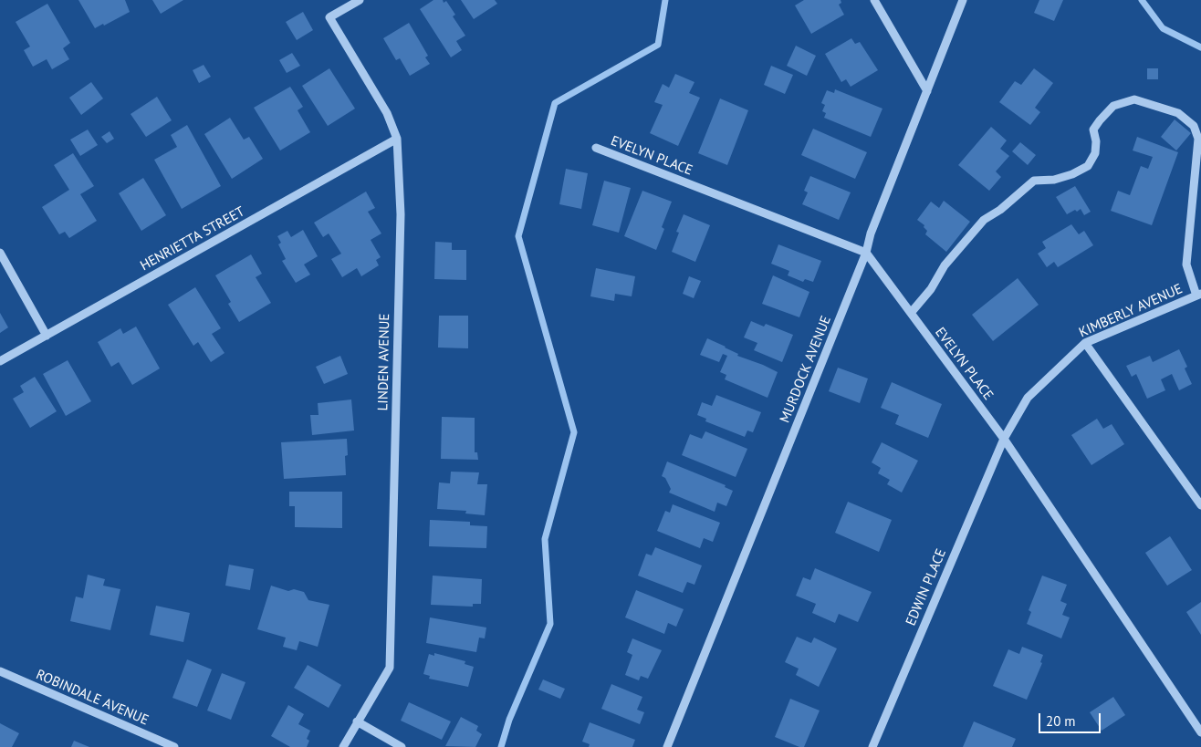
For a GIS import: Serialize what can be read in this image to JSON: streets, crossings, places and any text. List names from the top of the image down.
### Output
{
  "streets": {
    "street": [
      "EVELYN PLACE",
      "HENRIETTA STREET",
      "KIMBERLY AVENUE",
      "LINDEN AVENUE",
      "MURDOCK AVENUE",
      "EDWIN PLACE",
      "ROBINDALE AVENUE"
    ]
  },
  "crossings": [
    ["EVELYN PLACE", "KIMBERLY AVENUE"],
    ["EVELYN PLACE", "MURDOCK AVENUE"],
    ["EVELYN PLACE", "EDWIN PLACE"],
    ["HENRIETTA STREET", "LINDEN AVENUE"],
    ["KIMBERLY AVENUE", "EDWIN PLACE"]
  ],
  "scale_bar": "20 m"
}
